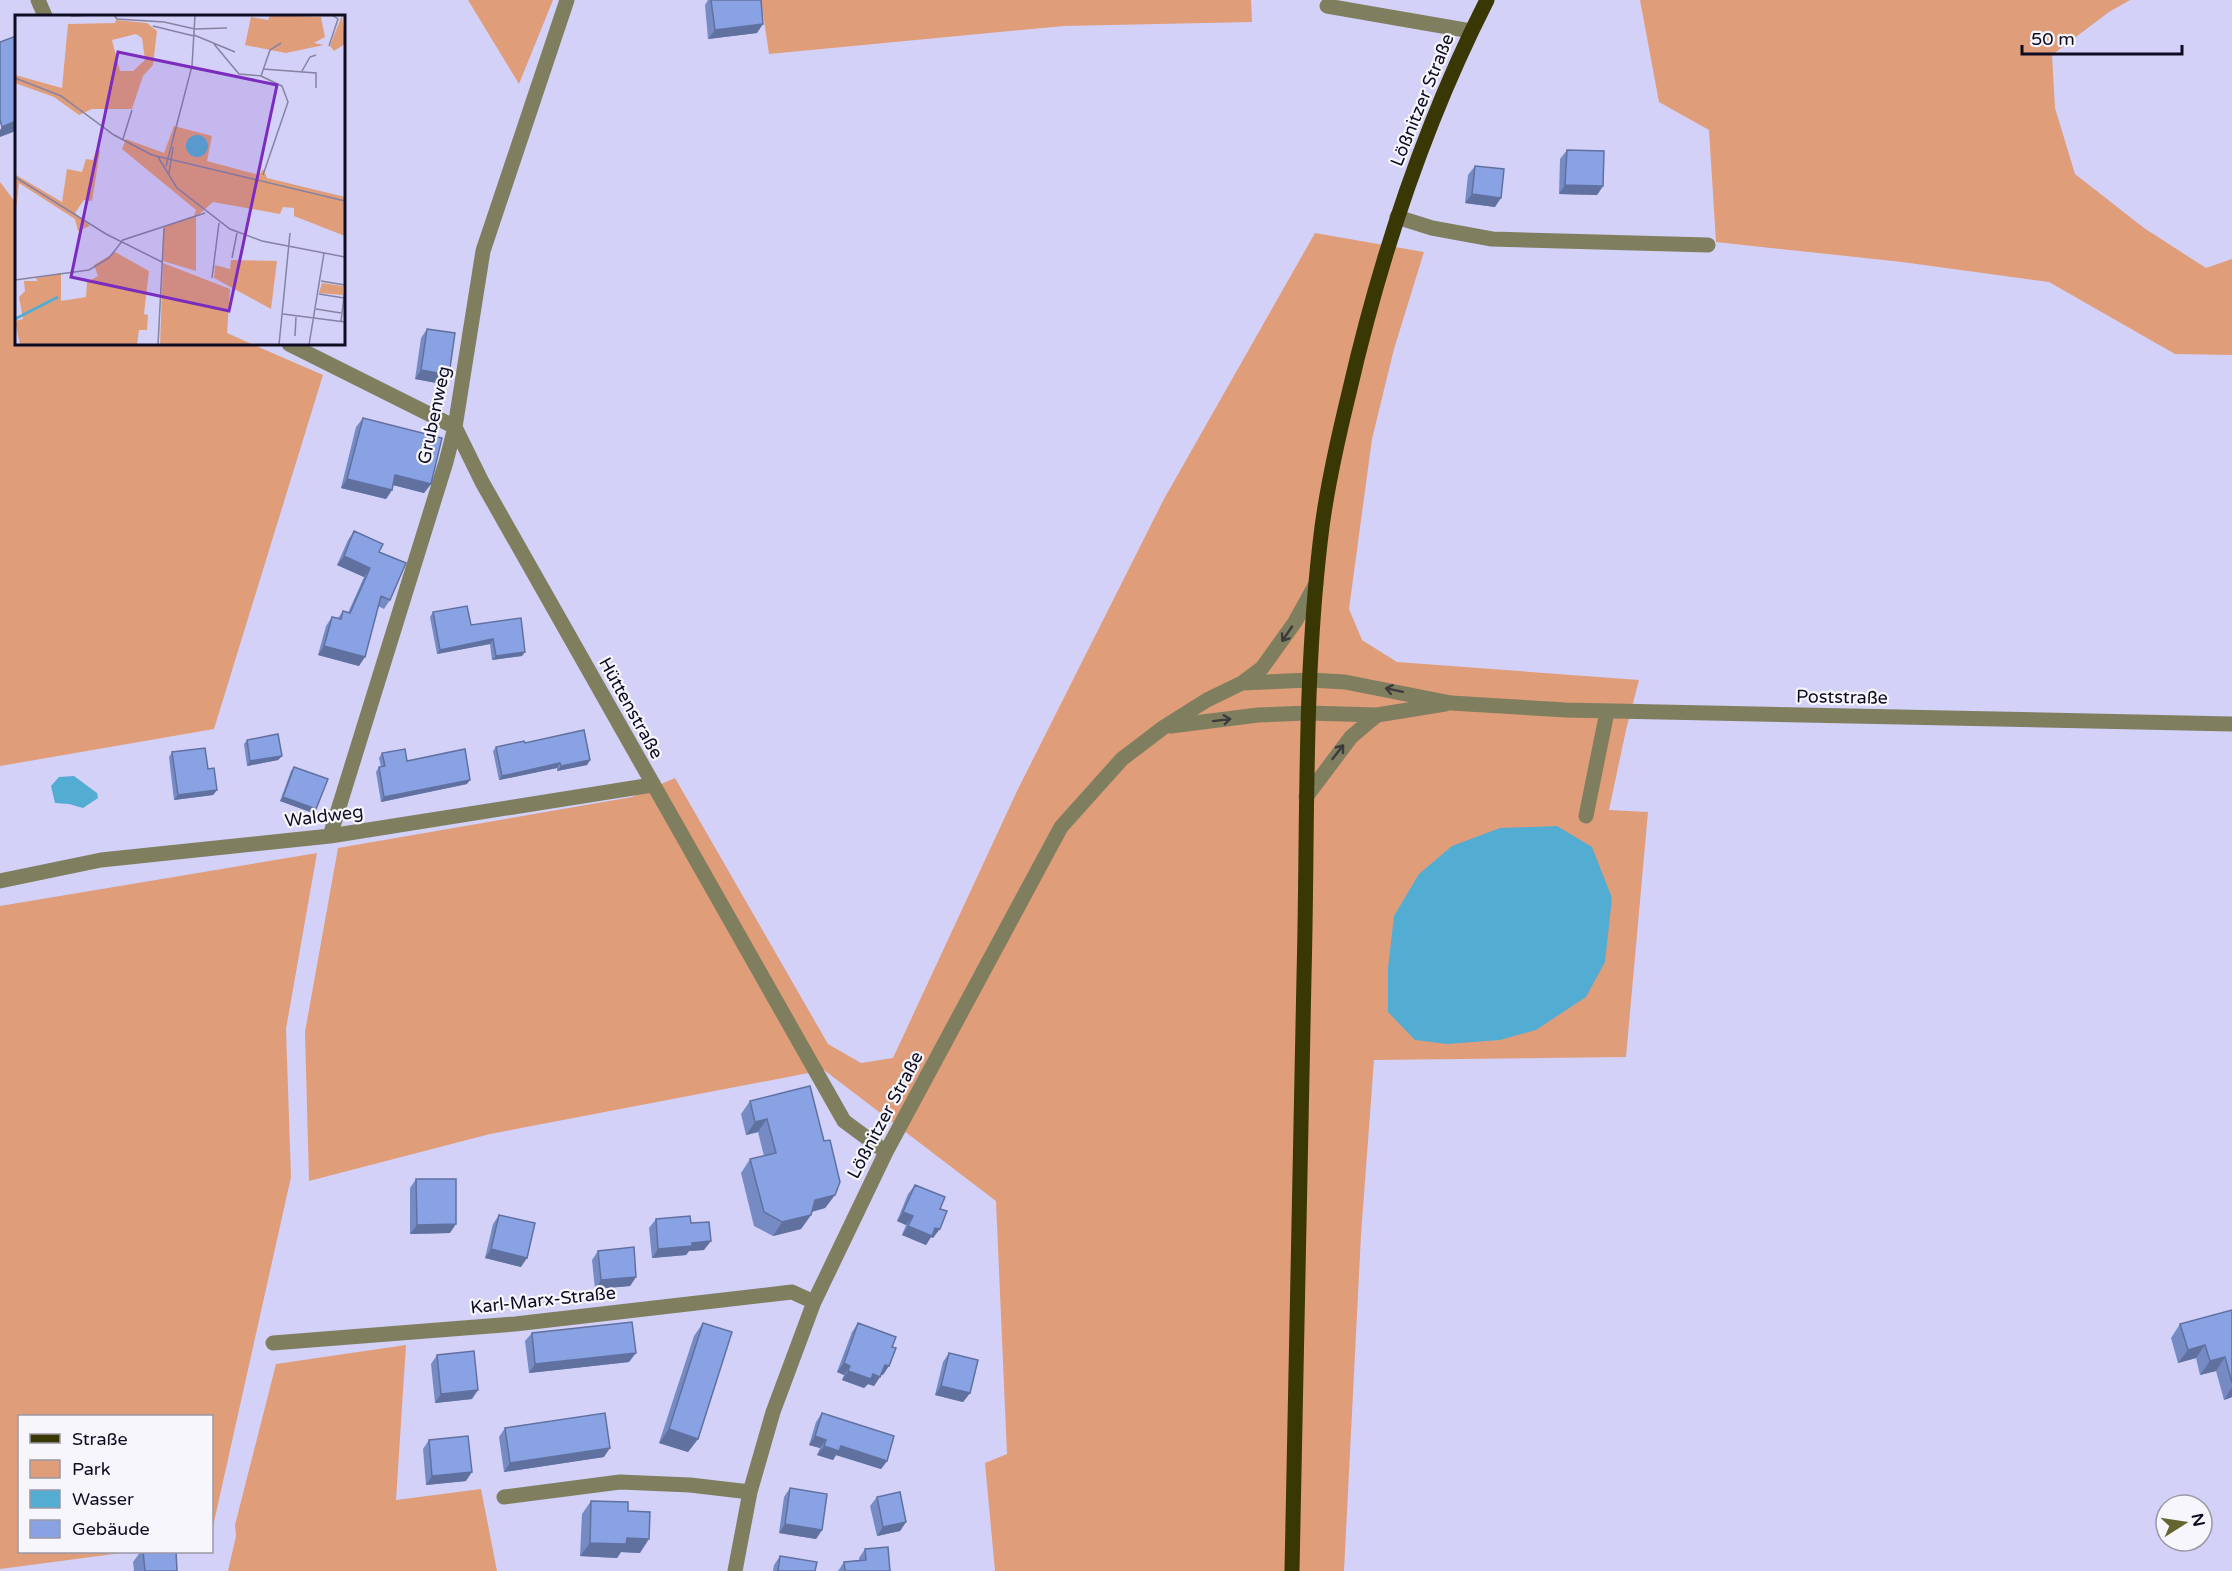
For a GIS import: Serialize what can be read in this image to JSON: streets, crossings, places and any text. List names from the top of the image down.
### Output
{
  "streets": {
    "main road": ["Lößnitzer Straße"],
    "street": [
      "Grubenweg",
      "Poststraße",
      "Hüttenstraße",
      "Waldweg",
      "Karl-Marx-Straße"
    ]
  },
  "crossings": [
    ["Lößnitzer Straße", "Poststraße"],
    ["Lößnitzer Straße", "Hüttenstraße"],
    ["Lößnitzer Straße", "Karl-Marx-Straße"],
    ["Grubenweg", "Hüttenstraße"],
    ["Grubenweg", "Waldweg"],
    ["Hüttenstraße", "Waldweg"]
  ],
  "legend": [
    "Straße",
    "Park",
    "Wasser",
    "Gebäude"
  ],
  "scale_bar": "50 m",
  "north": "right"
}
